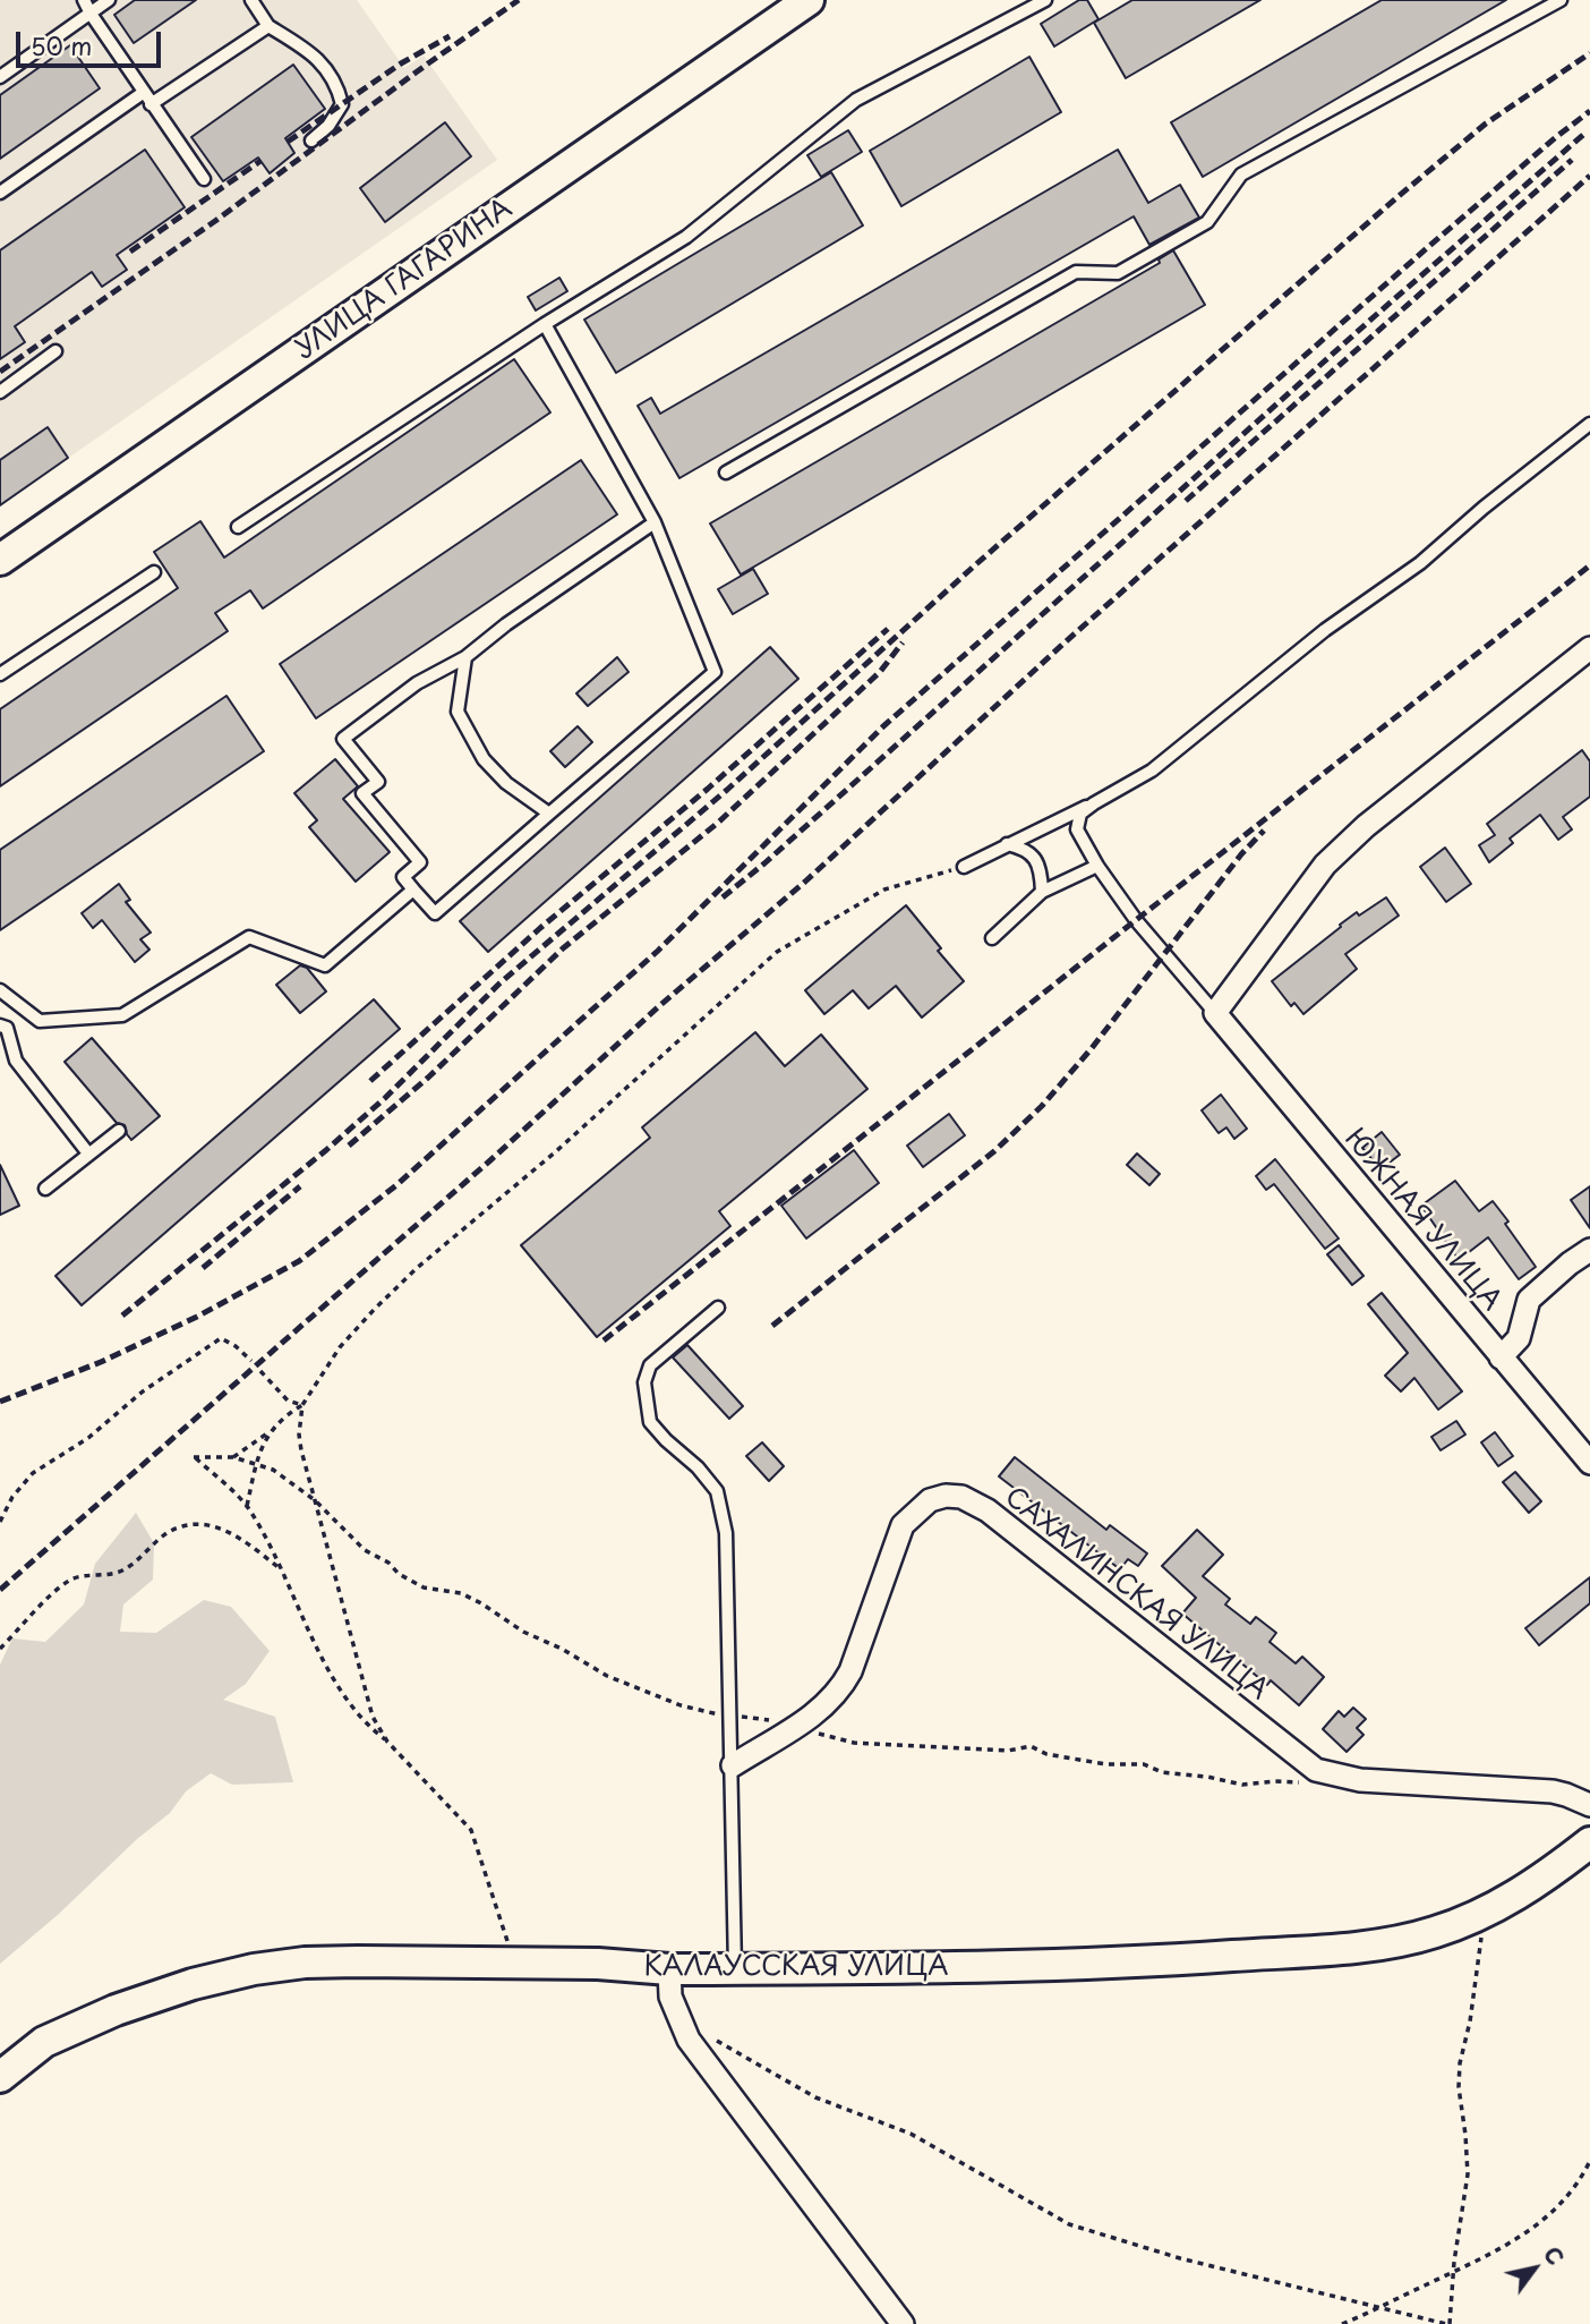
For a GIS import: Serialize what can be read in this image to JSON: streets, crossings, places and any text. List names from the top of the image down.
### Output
{
  "streets": {
    "street": [
      "УЛИЦА ГАГАРИНА",
      "ЮЖНАЯ УЛИЦА",
      "САХАЛИНСКАЯ УЛИЦА",
      "КАЛАУССКАЯ УЛИЦА"
    ]
  },
  "scale_bar": "50 m",
  "north": "top right"
}
